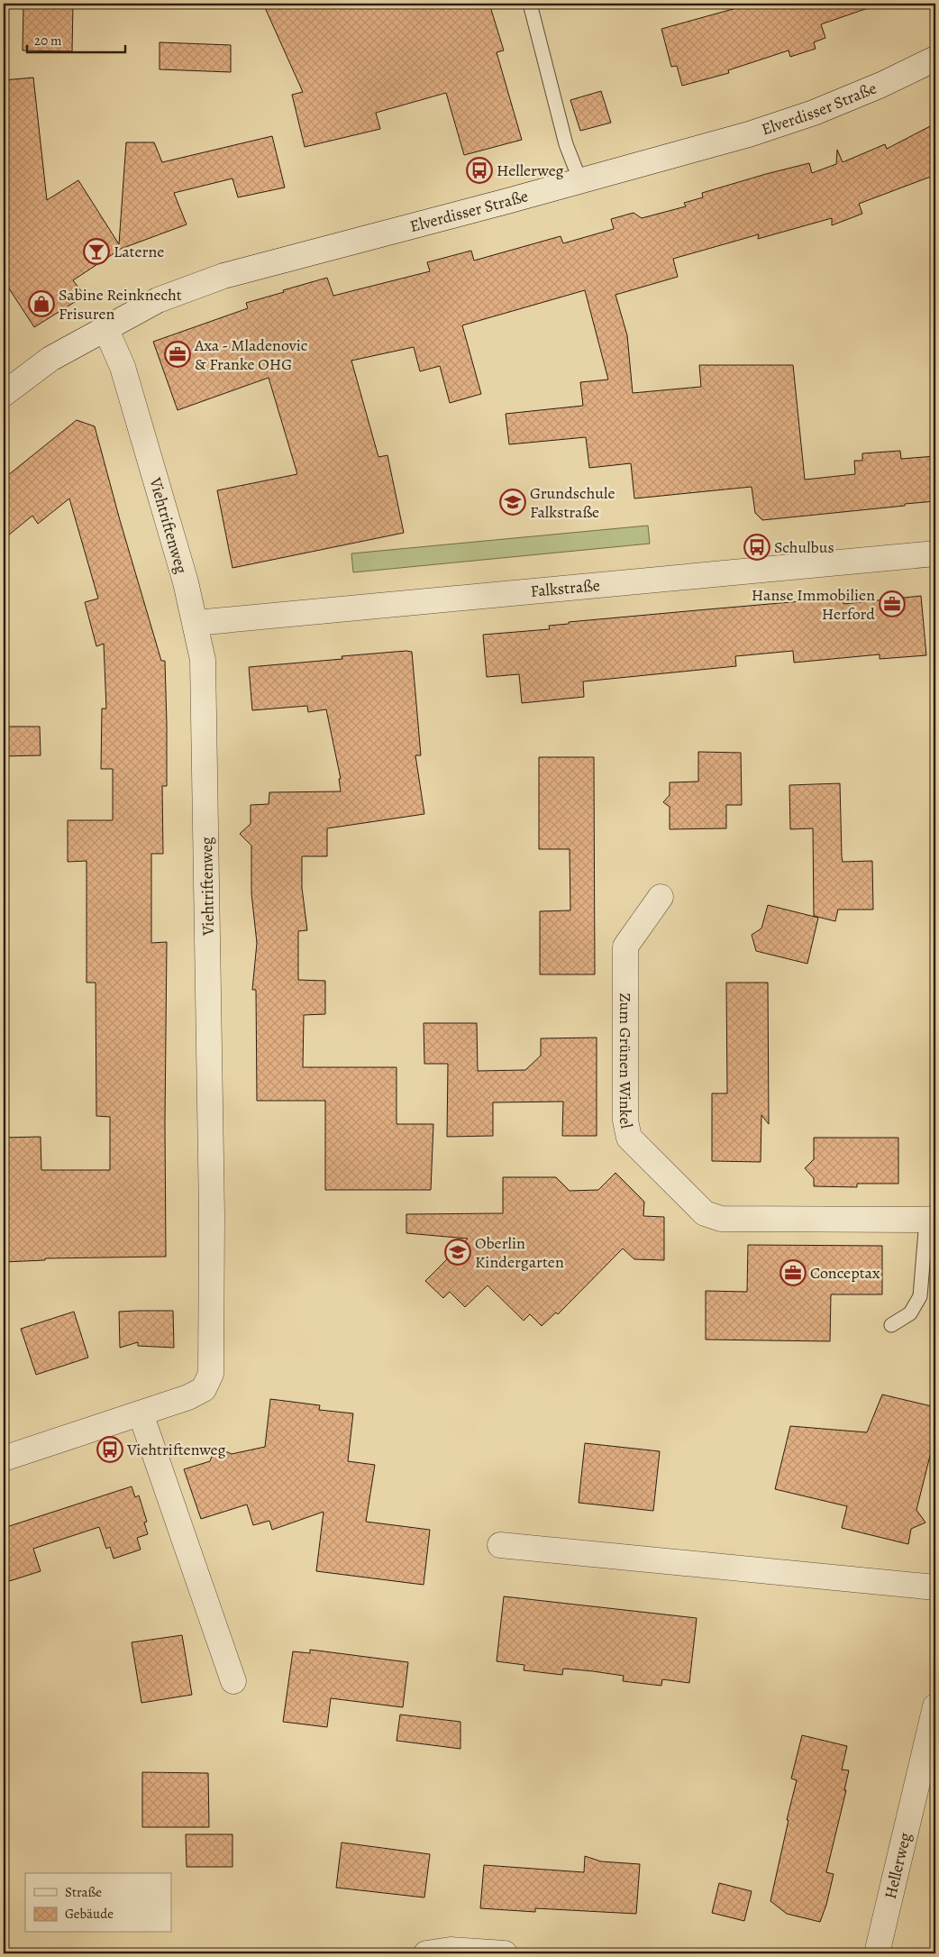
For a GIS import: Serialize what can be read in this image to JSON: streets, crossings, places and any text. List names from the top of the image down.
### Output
{
  "streets": {
    "street": [
      "Elverdisser Straße",
      "Viehtriftenweg",
      "Falkstraße",
      "Zum Grünen Winkel",
      "Hellerweg"
    ]
  },
  "crossings": [
    ["Elverdisser Straße", "Viehtriftenweg"],
    ["Viehtriftenweg", "Falkstraße"]
  ],
  "places": {
    "bus stop": ["Hellerweg", "Schulbus", "Viehtriftenweg"],
    "bar": ["Laterne"],
    "shop": ["Sabine Reinknecht Frisuren"],
    "office": ["Axa - Mladenovic & Franke OHG", "Hanse Immobilien Herford", "Conceptax"],
    "school or university": ["Grundschule Falkstraße", "Oberlin Kindergarten"]
  },
  "legend": ["Straße", "Gebäude"],
  "scale_bar": "20 m"
}
